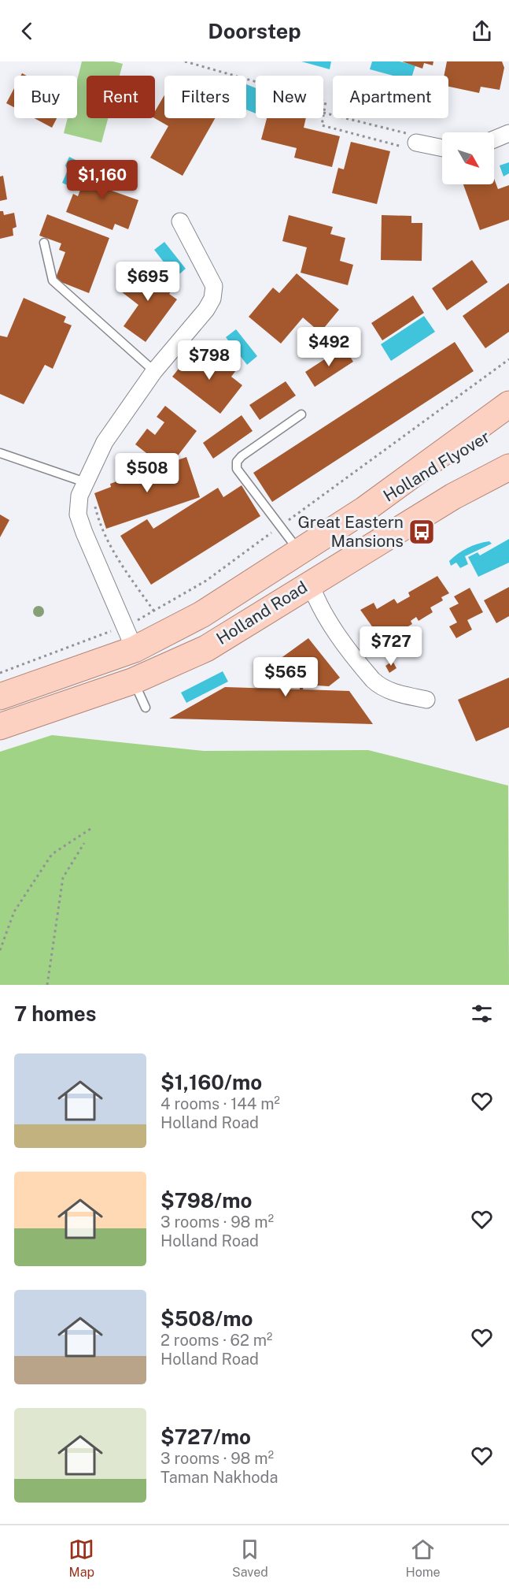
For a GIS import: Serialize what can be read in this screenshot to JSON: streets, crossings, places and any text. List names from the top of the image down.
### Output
{
  "streets": {
    "main road": ["Holland Flyover", "Holland Road"]
  },
  "crossings": [
    ["Holland Flyover", "Holland Road"]
  ],
  "places": {
    "bus stop": ["Great Eastern Mansions"]
  },
  "north": "bottom right",
  "page": {
    "header": "Doorstep",
    "chip": [
      "Buy",
      "Rent",
      "Filters",
      "New",
      "Apartment"
    ],
    "price": [
      "$1,160",
      "$695",
      "$492",
      "$798",
      "$508",
      "$727",
      "$565"
    ],
    "heading": "7 homes",
    "list": [
      {
        "name": "$1,160/mo",
        "note": "4 rooms · 144 m² · Holland Road"
      },
      {
        "name": "$798/mo",
        "note": "3 rooms · 98 m² · Holland Road"
      },
      {
        "name": "$508/mo",
        "note": "2 rooms · 62 m² · Holland Road"
      },
      {
        "name": "$727/mo",
        "note": "3 rooms · 98 m² · Taman Nakhoda"
      }
    ],
    "tabs": ["Map", "Saved", "Home"]
  }
}
